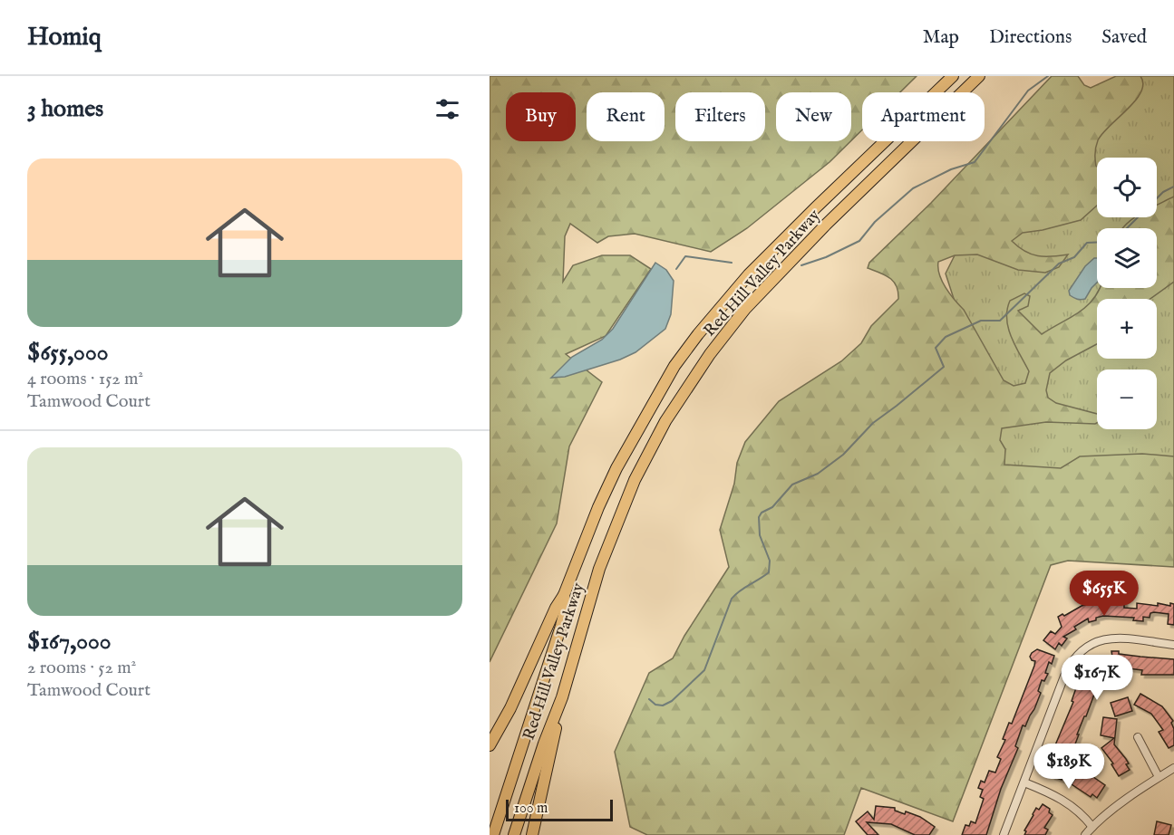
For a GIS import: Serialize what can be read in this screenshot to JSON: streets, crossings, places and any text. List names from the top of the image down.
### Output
{
  "streets": {
    "highway": ["Red Hill Valley Parkway"]
  },
  "scale_bar": "100 m",
  "page": {
    "header": "Homiq",
    "nav": ["Map", "Directions", "Saved"],
    "heading": "3 homes",
    "chip": [
      "Buy",
      "Rent",
      "Filters",
      "New",
      "Apartment"
    ],
    "list": [
      {
        "name": "$655,000",
        "note": "4 rooms · 152 m² · Tamwood Court"
      },
      {
        "name": "$167,000",
        "note": "2 rooms · 52 m² · Tamwood Court"
      }
    ],
    "map_buttons": ["+", "−"],
    "price": ["$655K", "$167K", "$189K"],
    "scale": "100 m"
  }
}
